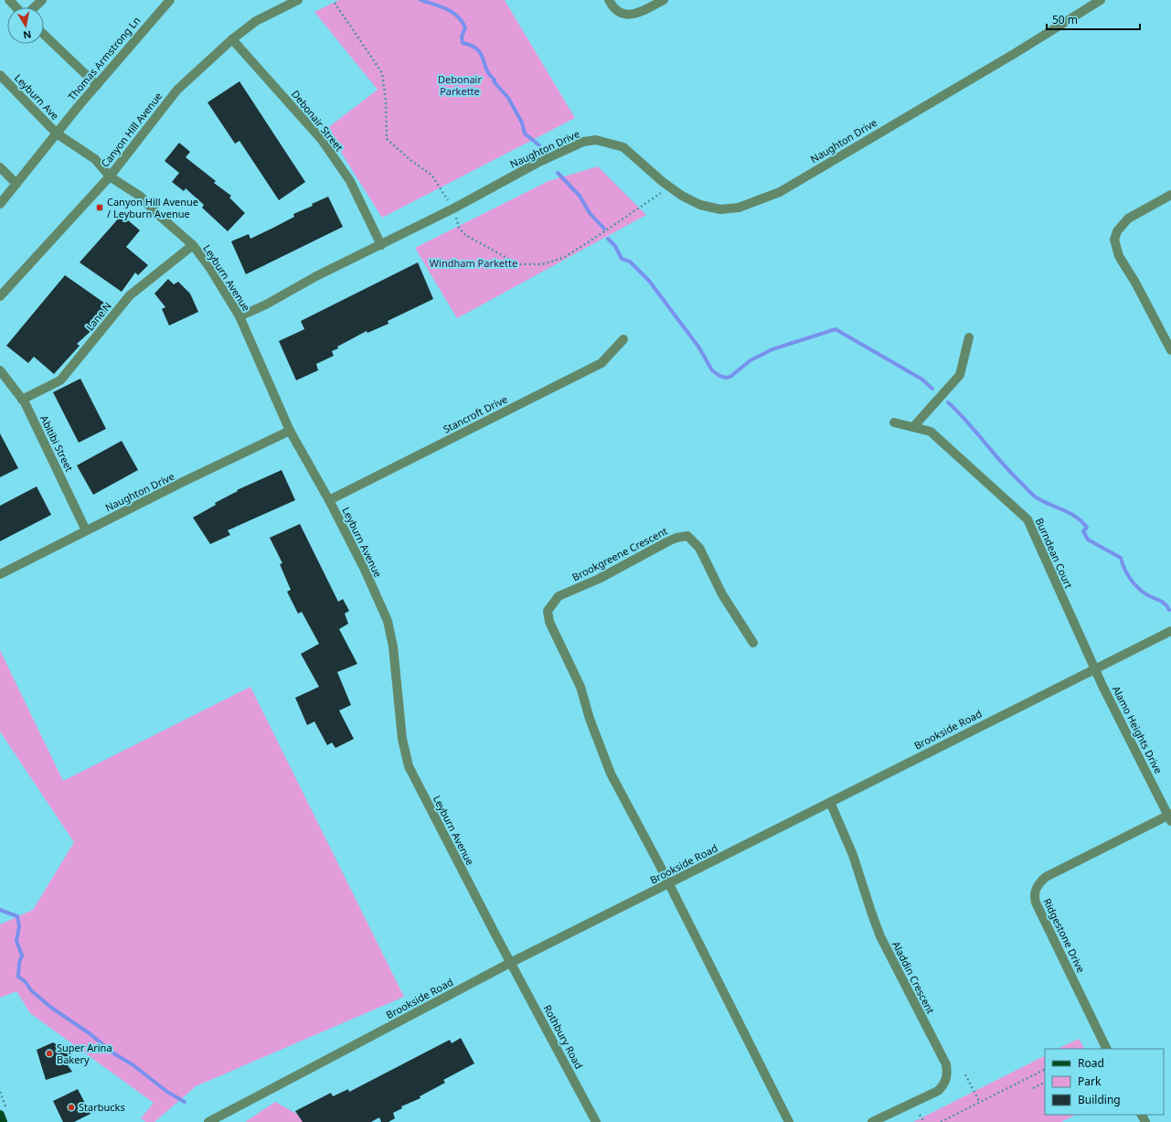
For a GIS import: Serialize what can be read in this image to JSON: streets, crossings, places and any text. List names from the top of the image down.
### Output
{
  "streets": {
    "street": [
      "Thomas Armstrong Ln",
      "Leyburn Ave",
      "Debonair Street",
      "Canyon Hill Avenue",
      "Naughton Drive",
      "Leyburn Avenue",
      "Lane N",
      "Stancroft Drive",
      "Abitibi Street",
      "Burndean Court",
      "Brookgreene Crescent",
      "Brookside Road",
      "Alamo Heights Drive",
      "Ridgestone Drive",
      "Aladdin Crescent",
      "Rothbury Road"
    ]
  },
  "crossings": [
    ["Thomas Armstrong Ln", "Leyburn Ave"],
    ["Leyburn Ave", "Canyon Hill Avenue"],
    ["Leyburn Ave", "Leyburn Avenue"],
    ["Debonair Street", "Canyon Hill Avenue"],
    ["Debonair Street", "Naughton Drive"],
    ["Canyon Hill Avenue", "Leyburn Avenue"],
    ["Naughton Drive", "Leyburn Avenue"],
    ["Naughton Drive", "Abitibi Street"],
    ["Leyburn Avenue", "Lane N"],
    ["Leyburn Avenue", "Stancroft Drive"],
    ["Leyburn Avenue", "Brookside Road"],
    ["Leyburn Avenue", "Rothbury Road"],
    ["Lane N", "Abitibi Street"],
    ["Burndean Court", "Brookside Road"],
    ["Burndean Court", "Alamo Heights Drive"],
    ["Brookgreene Crescent", "Brookside Road"],
    ["Brookside Road", "Alamo Heights Drive"],
    ["Brookside Road", "Aladdin Crescent"],
    ["Brookside Road", "Rothbury Road"],
    ["Alamo Heights Drive", "Ridgestone Drive"]
  ],
  "parks": ["Debonair Parkette", "Windham Parkette"],
  "places": {
    "transit": ["Canyon Hill Avenue / Leyburn Avenue"],
    "other": ["Super Arina Bakery", "Starbucks"]
  },
  "legend": ["Road", "Park", "Building"],
  "scale_bar": "50 m",
  "north": "bottom"
}
